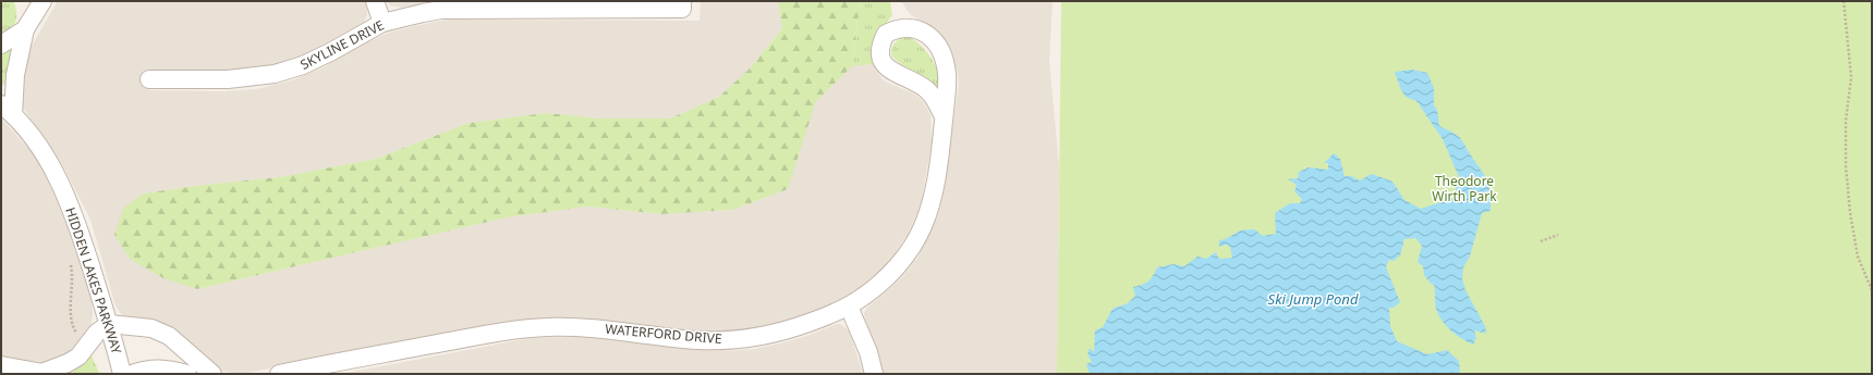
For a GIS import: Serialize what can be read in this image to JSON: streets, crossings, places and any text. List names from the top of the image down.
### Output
{
  "streets": {
    "street": ["SKYLINE DRIVE", "HIDDEN LAKES PARKWAY", "WATERFORD DRIVE"]
  },
  "water": ["Ski Jump Pond"],
  "parks": ["Theodore Wirth Park"]
}
